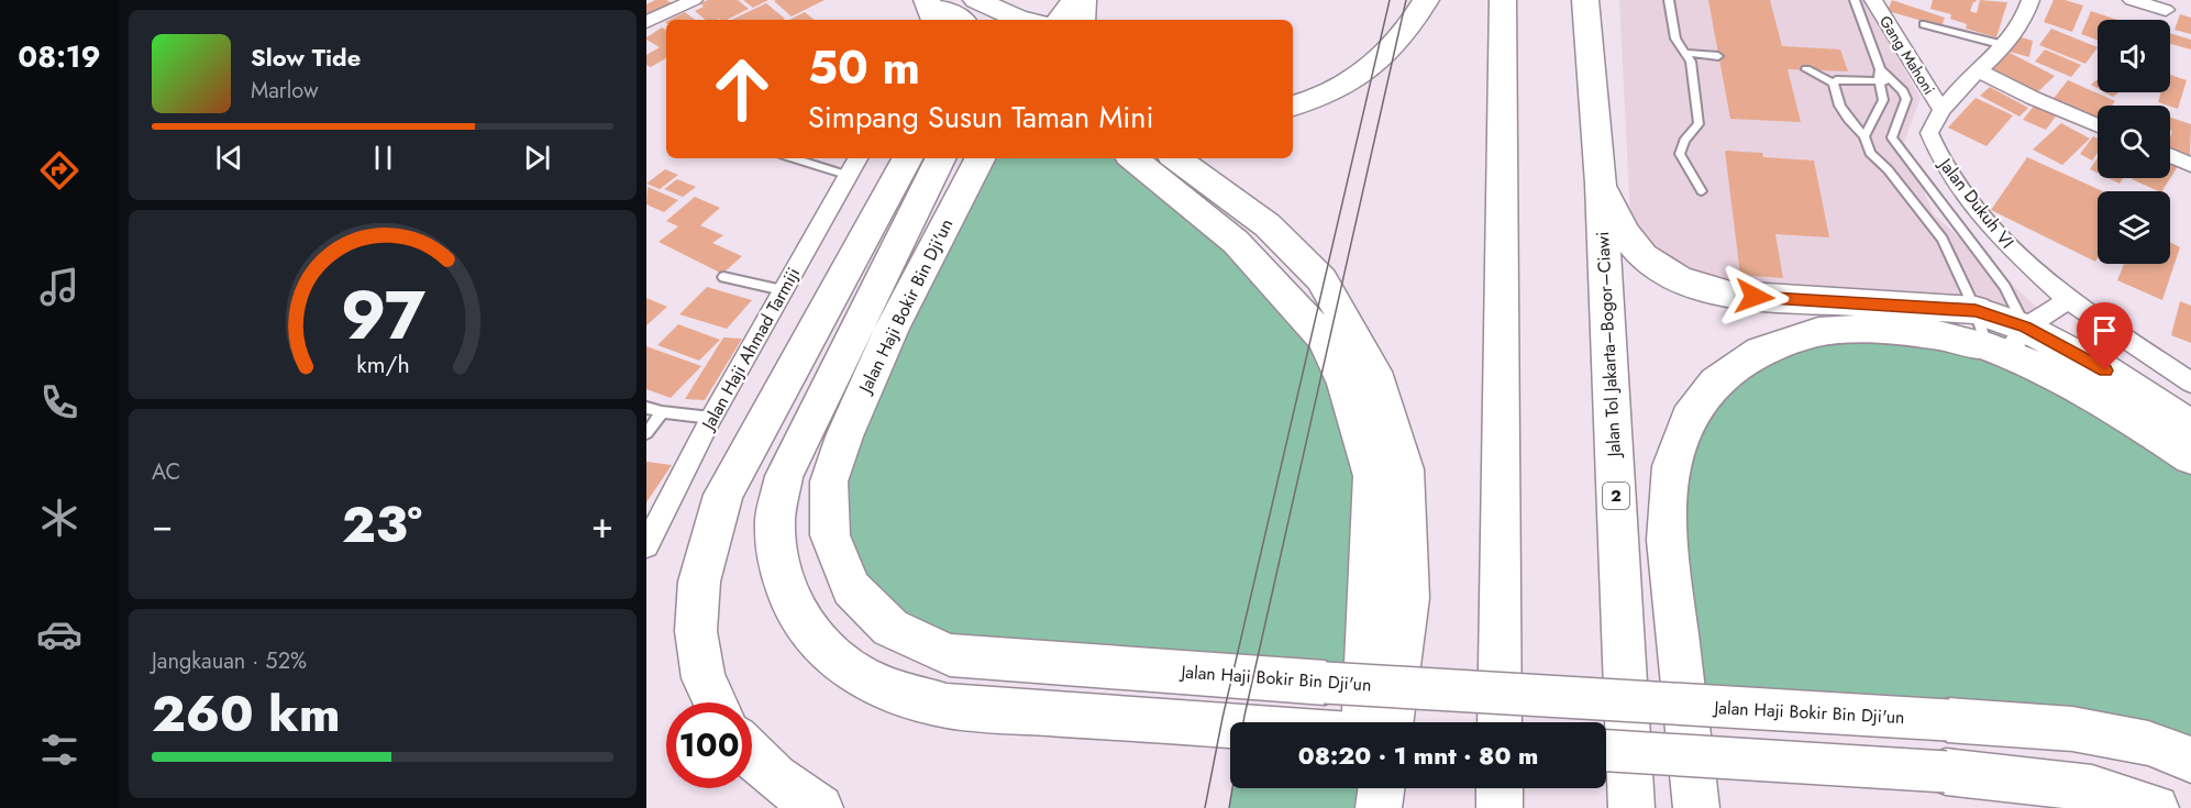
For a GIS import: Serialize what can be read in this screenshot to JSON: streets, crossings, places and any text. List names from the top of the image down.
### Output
{
  "streets": {
    "main road": ["Jalan Haji Bokir Bin Dji'un", "Jalan Tol Jakarta–Bogor–Ciawi", "2"],
    "street": ["Gang Mahoni", "Jalan Dukuh VI", "Jalan Haji Ahmad Tarmiji"]
  },
  "crossings": [
    ["Gang Mahoni", "Jalan Dukuh VI"]
  ],
  "page": {
    "tabs": "08:19",
    "turn": ["50 m", "Simpang Susun Taman Mini"],
    "song": ["Slow Tide", "Marlow"],
    "tile": [
      "AC",
      ["Jangkauan · 52%", "260 km"]
    ],
    "heat": ["−", "23°", "+"],
    "limit": "100",
    "trip": "08:20 · 1 mnt · 80 m",
    "gauge": ["97", "km/h"]
  }
}
